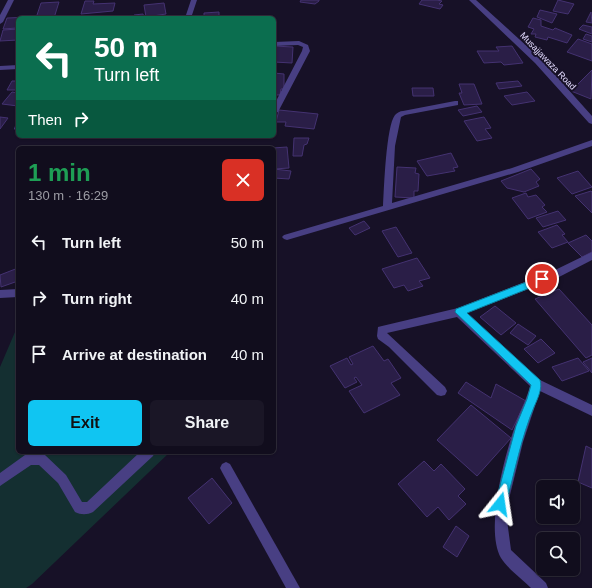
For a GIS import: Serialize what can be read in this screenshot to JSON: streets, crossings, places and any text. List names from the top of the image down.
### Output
{
  "streets": {
    "street": ["Musajjawaza Road"]
  },
  "page": {
    "turn": ["50 m", "Turn left"],
    "then": "Then",
    "heading": ["1 min", "130 m · 16:29"],
    "list": [
      {
        "name": "Turn left",
        "value": "50 m"
      },
      {
        "name": "Turn right",
        "value": "40 m"
      },
      {
        "name": "Arrive at destination",
        "value": "40 m"
      }
    ],
    "buttons": ["Exit", "Share"]
  }
}
